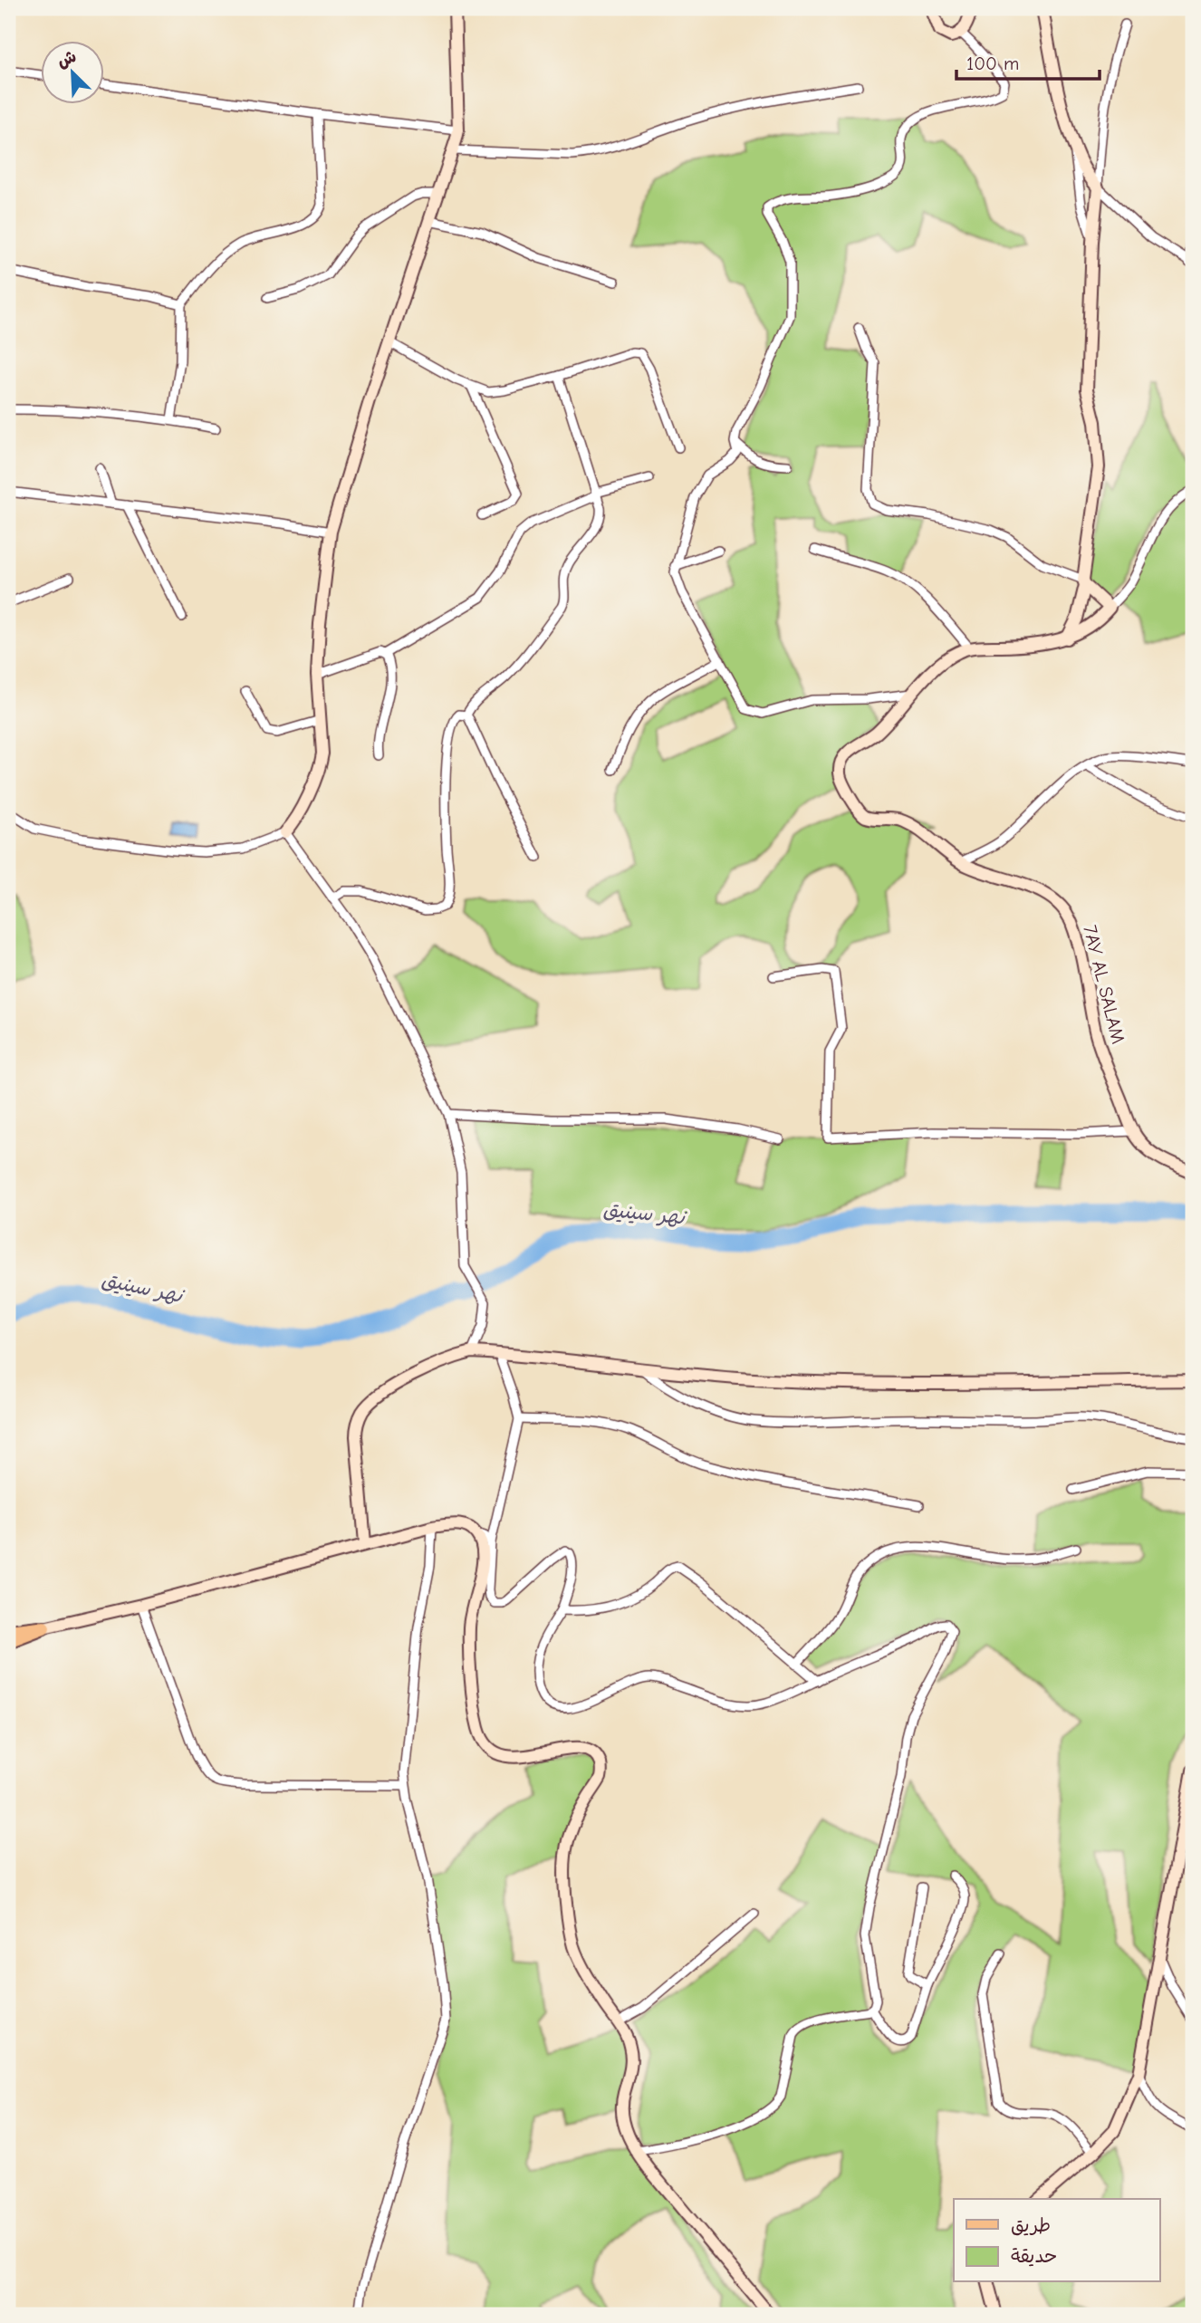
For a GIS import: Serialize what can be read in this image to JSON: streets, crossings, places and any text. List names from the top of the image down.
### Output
{
  "streets": {
    "street": ["7AY AL SALAM"]
  },
  "water": ["نهر سينيق"],
  "legend": ["طريق", "حديقة"],
  "scale_bar": "100 m",
  "north": "top left"
}
